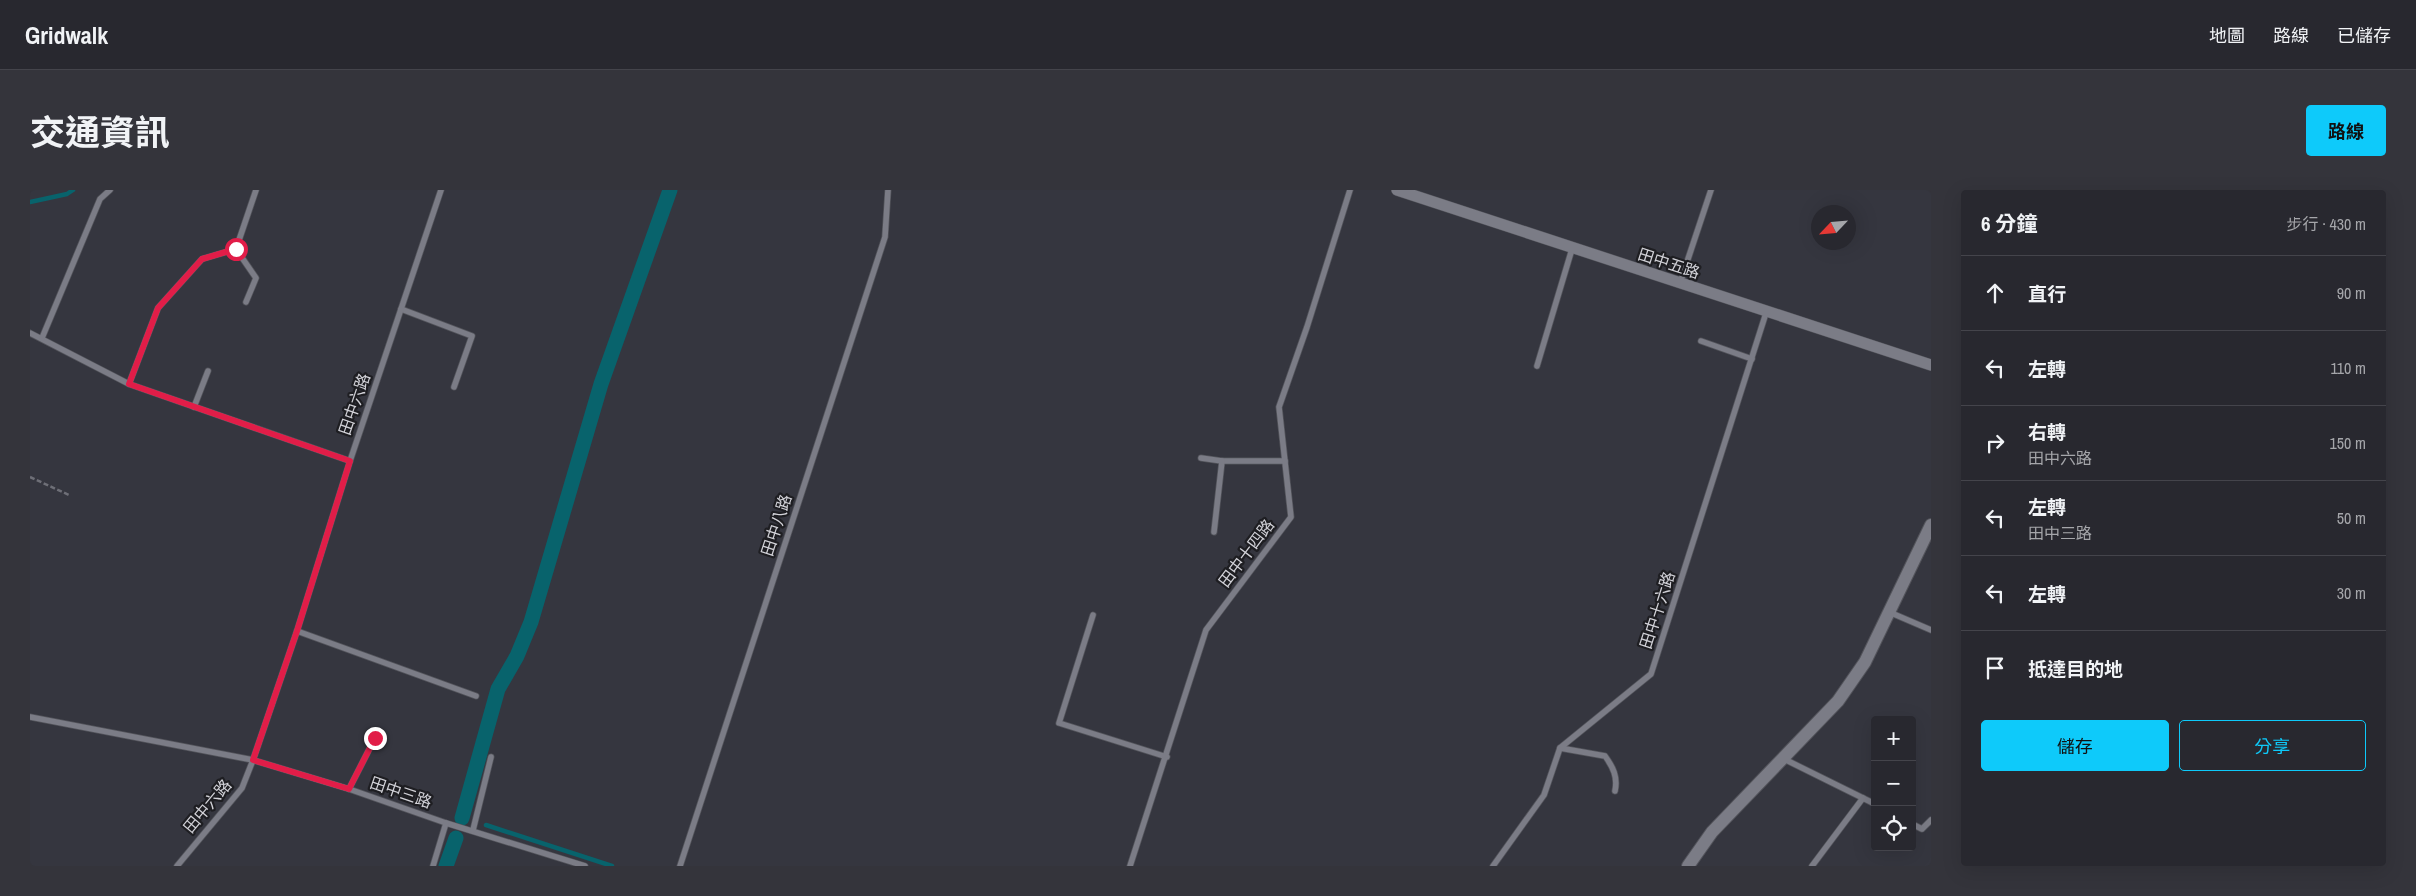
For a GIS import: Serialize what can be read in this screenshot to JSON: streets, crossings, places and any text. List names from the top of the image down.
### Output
{
  "streets": {
    "street": ["田中五路"],
    "lane": [
      "田中六路",
      "田中八路",
      "田中十四路",
      "田中十六路",
      "田中三路"
    ]
  },
  "crossings": [
    ["田中五路", "田中十六路"],
    ["田中六路", "田中三路"]
  ],
  "north": "bottom left",
  "page": {
    "header": "Gridwalk",
    "nav": ["地圖", "路線", "已儲存"],
    "title": "交通資訊",
    "buttons": [
      "路線",
      ["儲存", "分享"]
    ],
    "heading": ["6 分鐘", "步行 · 430 m"],
    "list": [
      ["直行", "90 m"],
      ["左轉", "110 m"],
      ["右轉", "田中六路", "150 m"],
      ["左轉", "田中三路", "50 m"],
      ["左轉", "30 m"],
      "抵達目的地"
    ],
    "map_buttons": ["+", "−"]
  }
}
